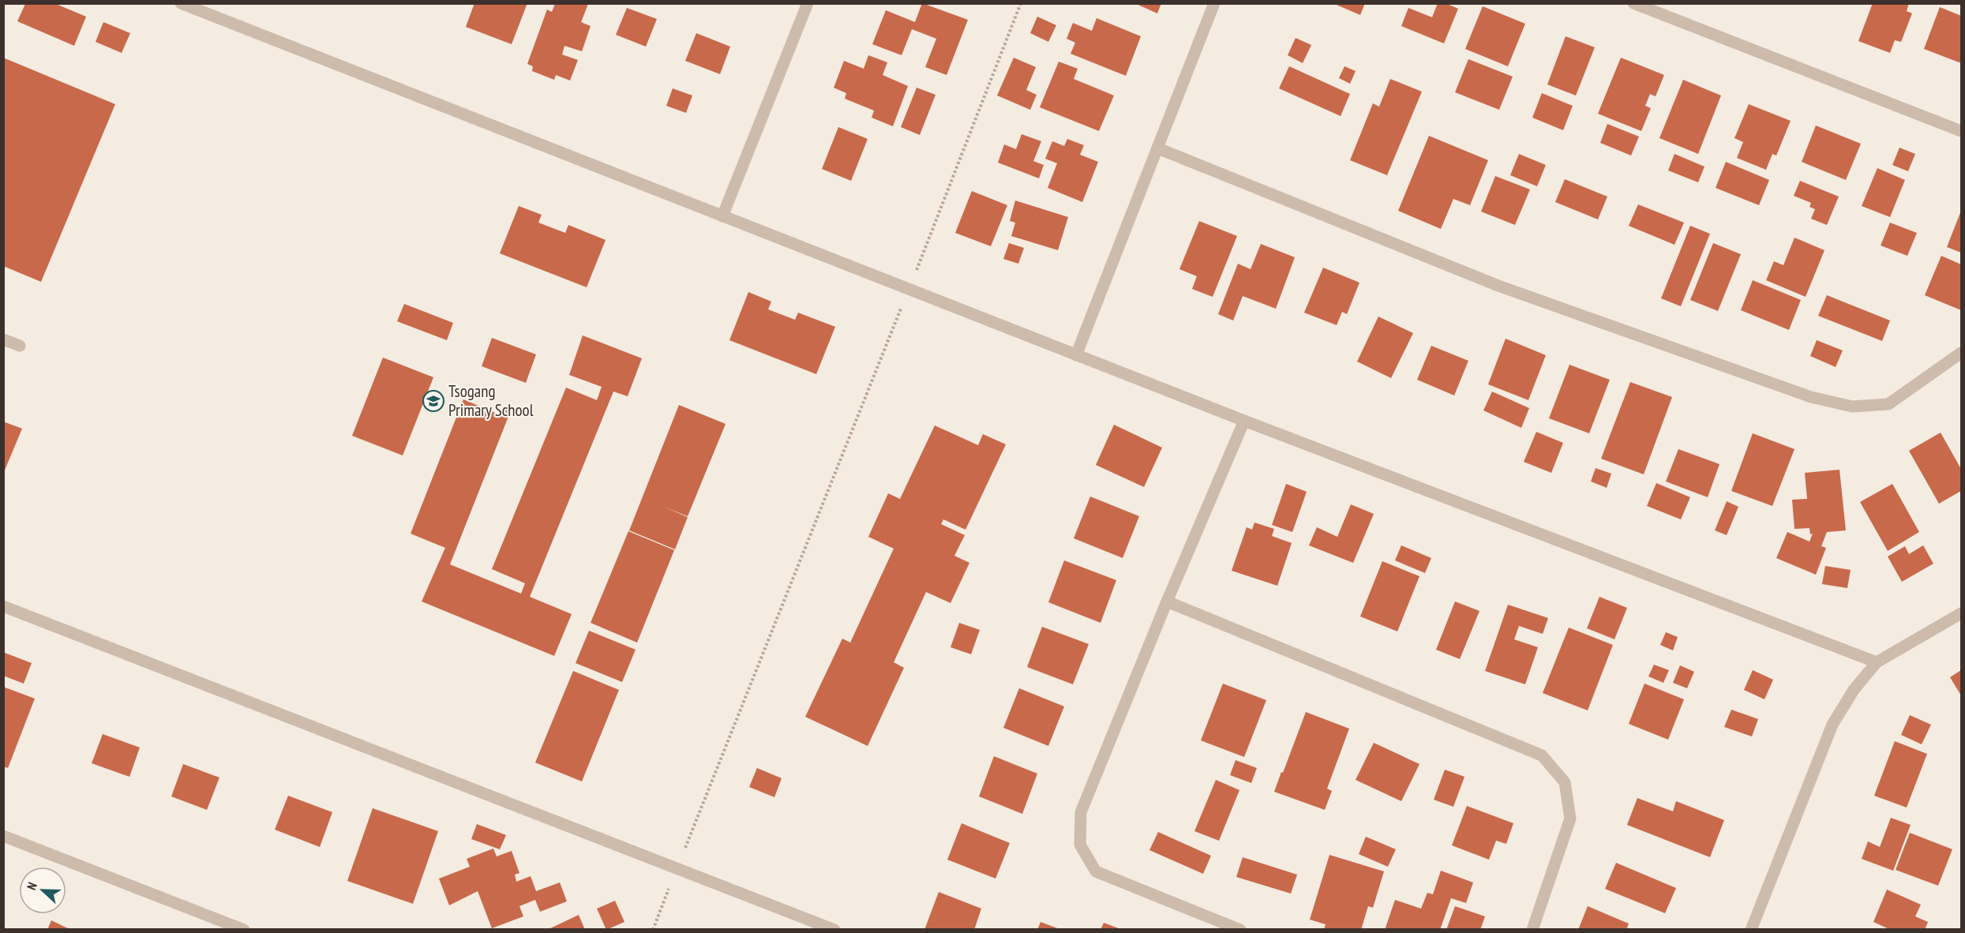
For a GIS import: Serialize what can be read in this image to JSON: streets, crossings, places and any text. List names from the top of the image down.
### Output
{
  "places": {
    "school or university": ["Tsogang Primary School"]
  },
  "north": "left"
}
